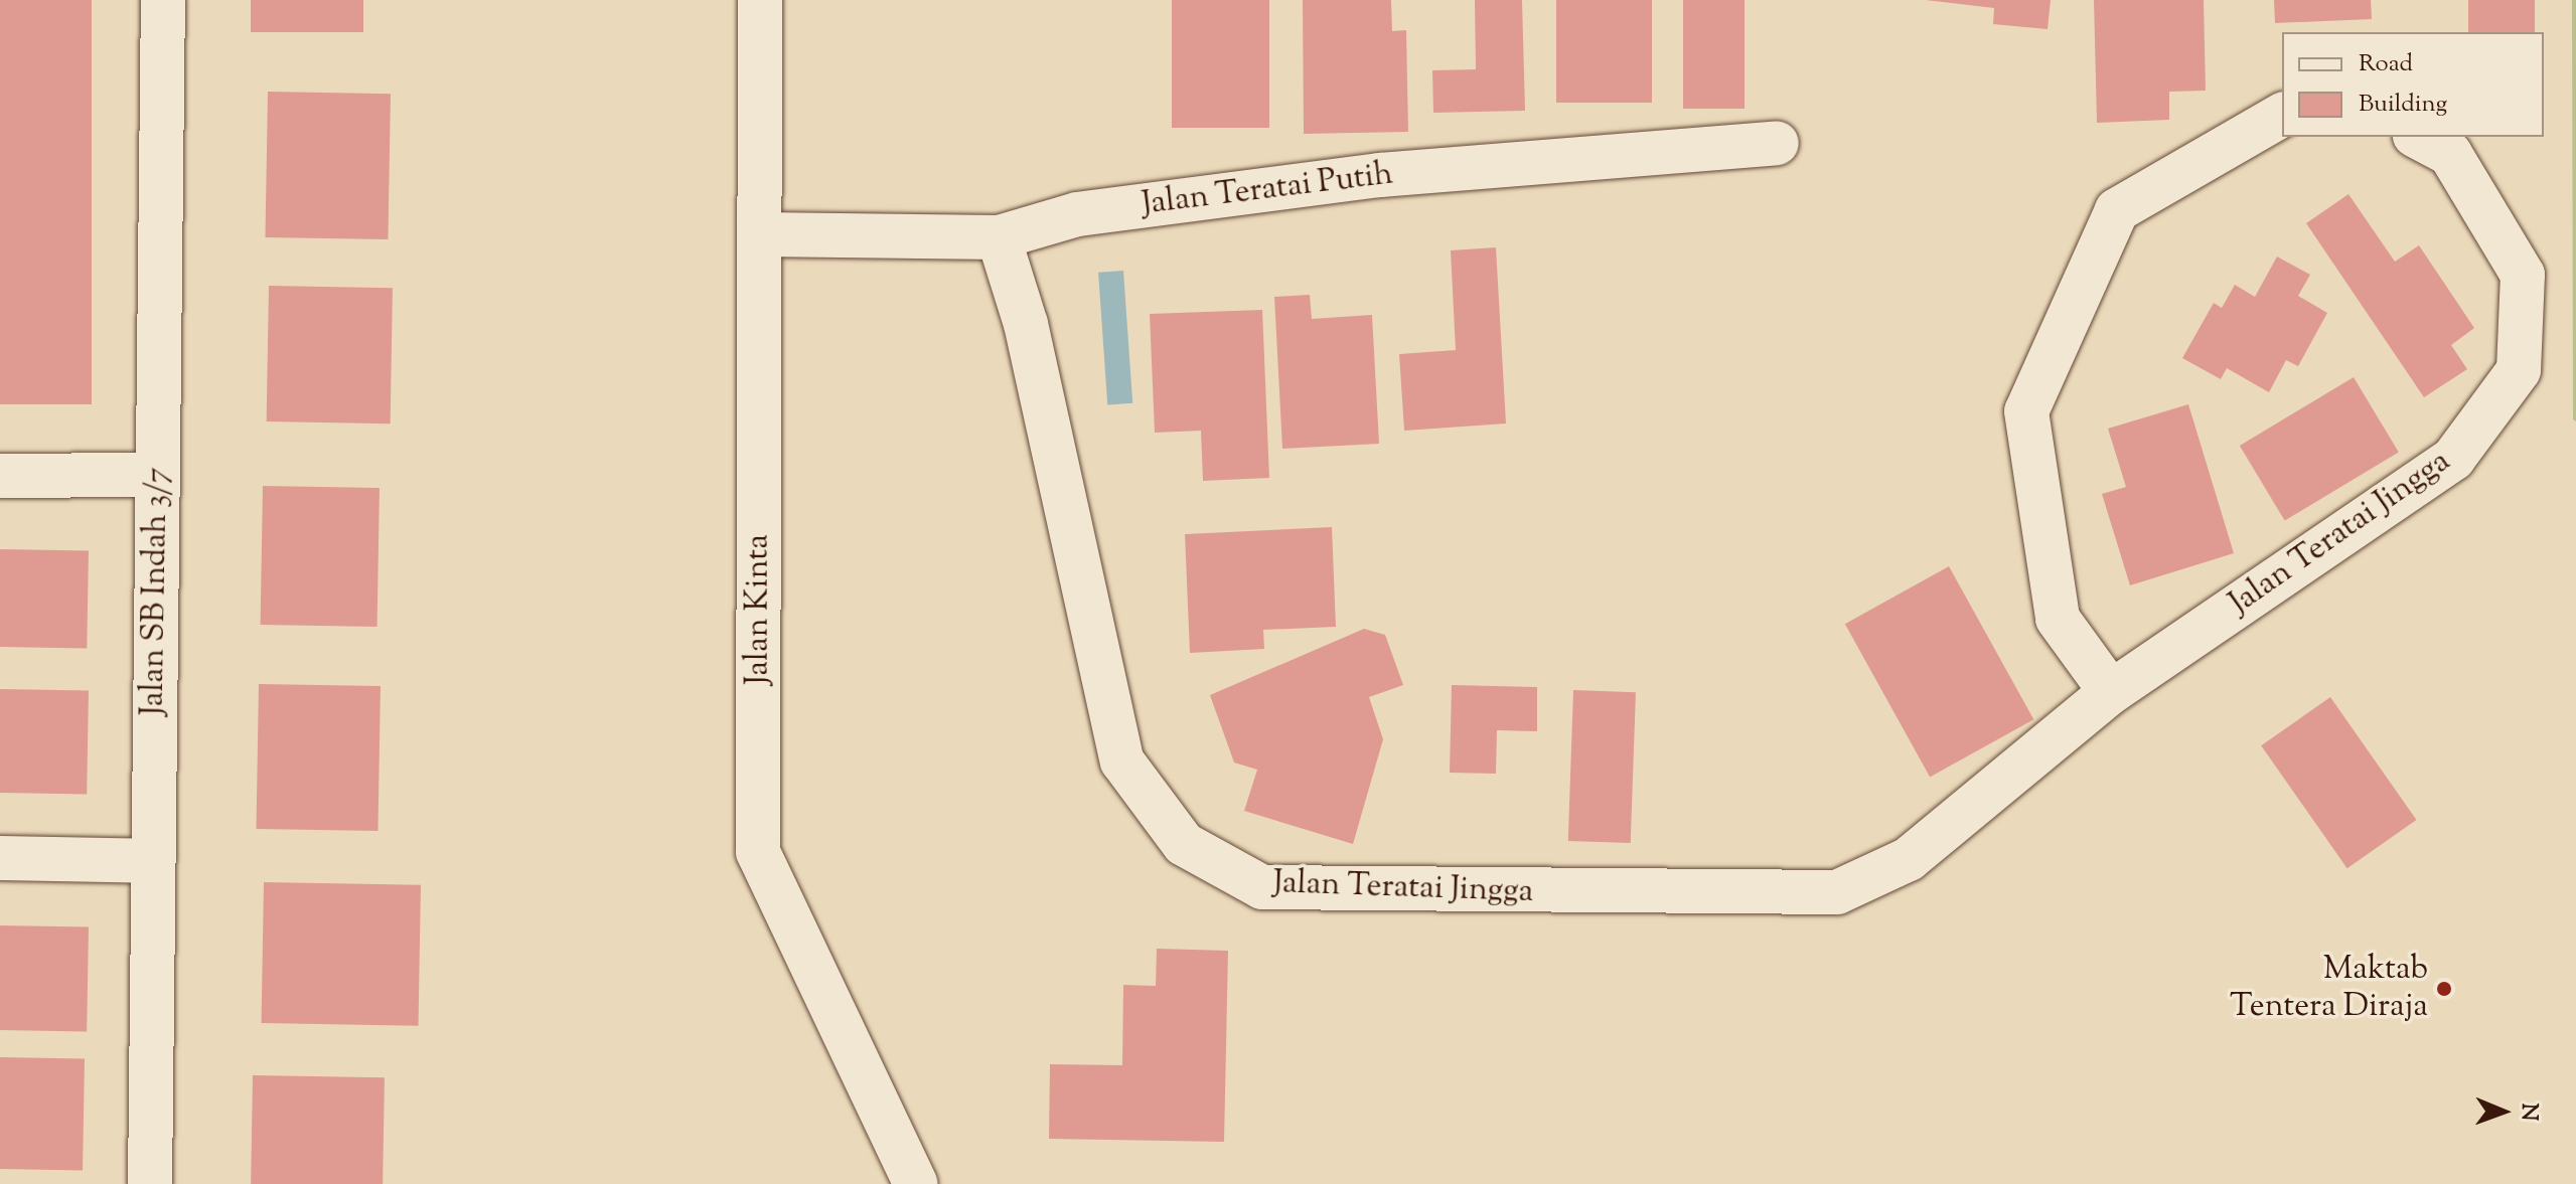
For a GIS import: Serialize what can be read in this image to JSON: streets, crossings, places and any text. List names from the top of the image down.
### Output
{
  "streets": {
    "street": [
      "Jalan Teratai Putih",
      "Jalan Teratai Jingga",
      "Jalan SB Indah 3/7",
      "Jalan Kinta"
    ]
  },
  "crossings": [
    ["Jalan Teratai Putih", "Jalan Teratai Jingga"],
    ["Jalan Teratai Putih", "Jalan Kinta"]
  ],
  "places": ["Maktab Tentera Diraja"],
  "legend": ["Road", "Building"],
  "north": "right"
}
